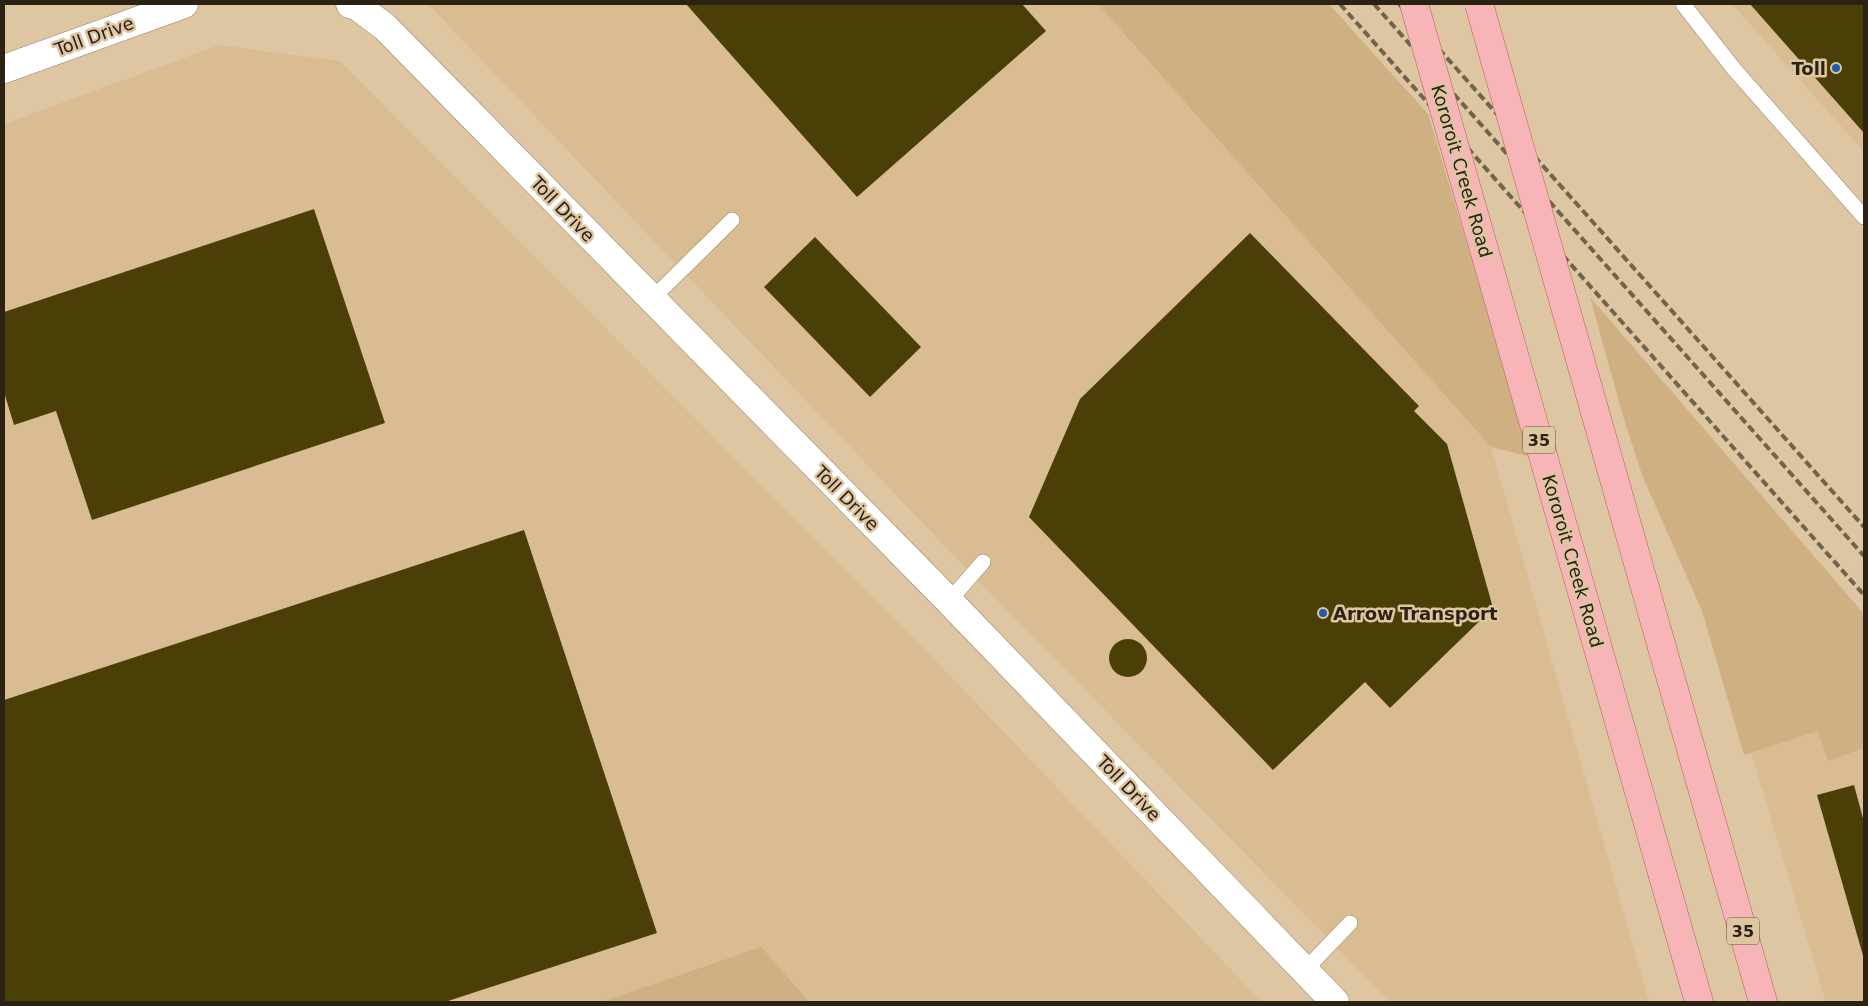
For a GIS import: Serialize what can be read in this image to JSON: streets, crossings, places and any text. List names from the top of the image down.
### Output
{
  "streets": {
    "main road": ["Kororoit Creek Road", "35"],
    "street": ["Toll Drive"]
  },
  "places": ["Toll", "Arrow Transport"]
}
